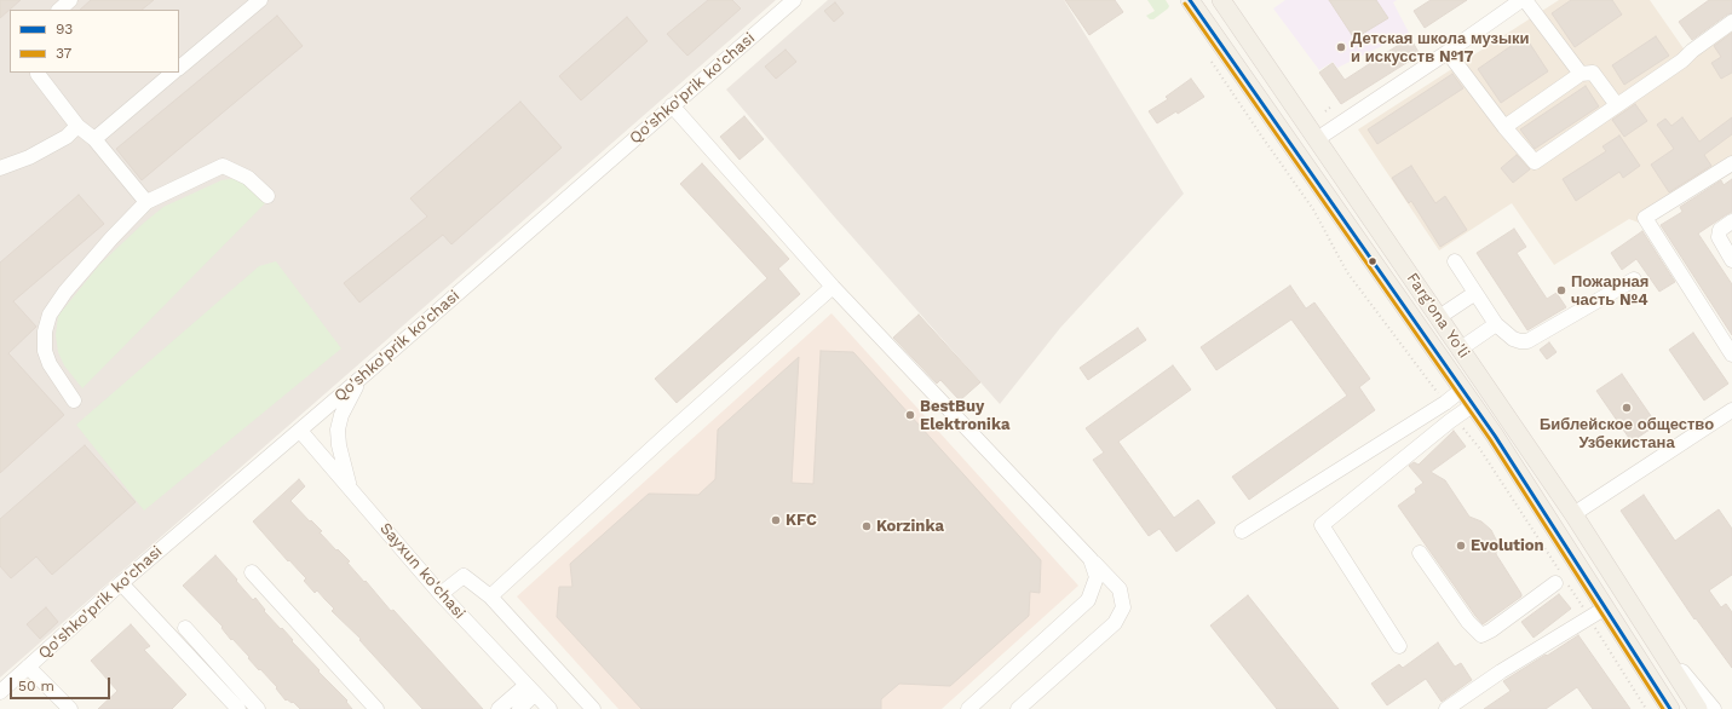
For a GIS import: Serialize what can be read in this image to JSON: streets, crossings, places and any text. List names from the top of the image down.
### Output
{
  "streets": {
    "main road": ["Farg'ona Yo'li"],
    "street": ["Qo'shko'prik ko'chasi", "Sayxun ko'chasi"]
  },
  "crossings": [
    ["Qo'shko'prik ko'chasi", "Sayxun ko'chasi"]
  ],
  "places": [
    "Детская школа музыки и искусств №17",
    "Пожарная часть №4",
    "Библейское общество Узбекистана",
    "BestBuy Elektronika",
    "KFC",
    "Korzinka",
    "Evolution"
  ],
  "lines": ["transit line 93", "transit line 37"],
  "legend": ["93", "37"],
  "scale_bar": "50 m"
}
